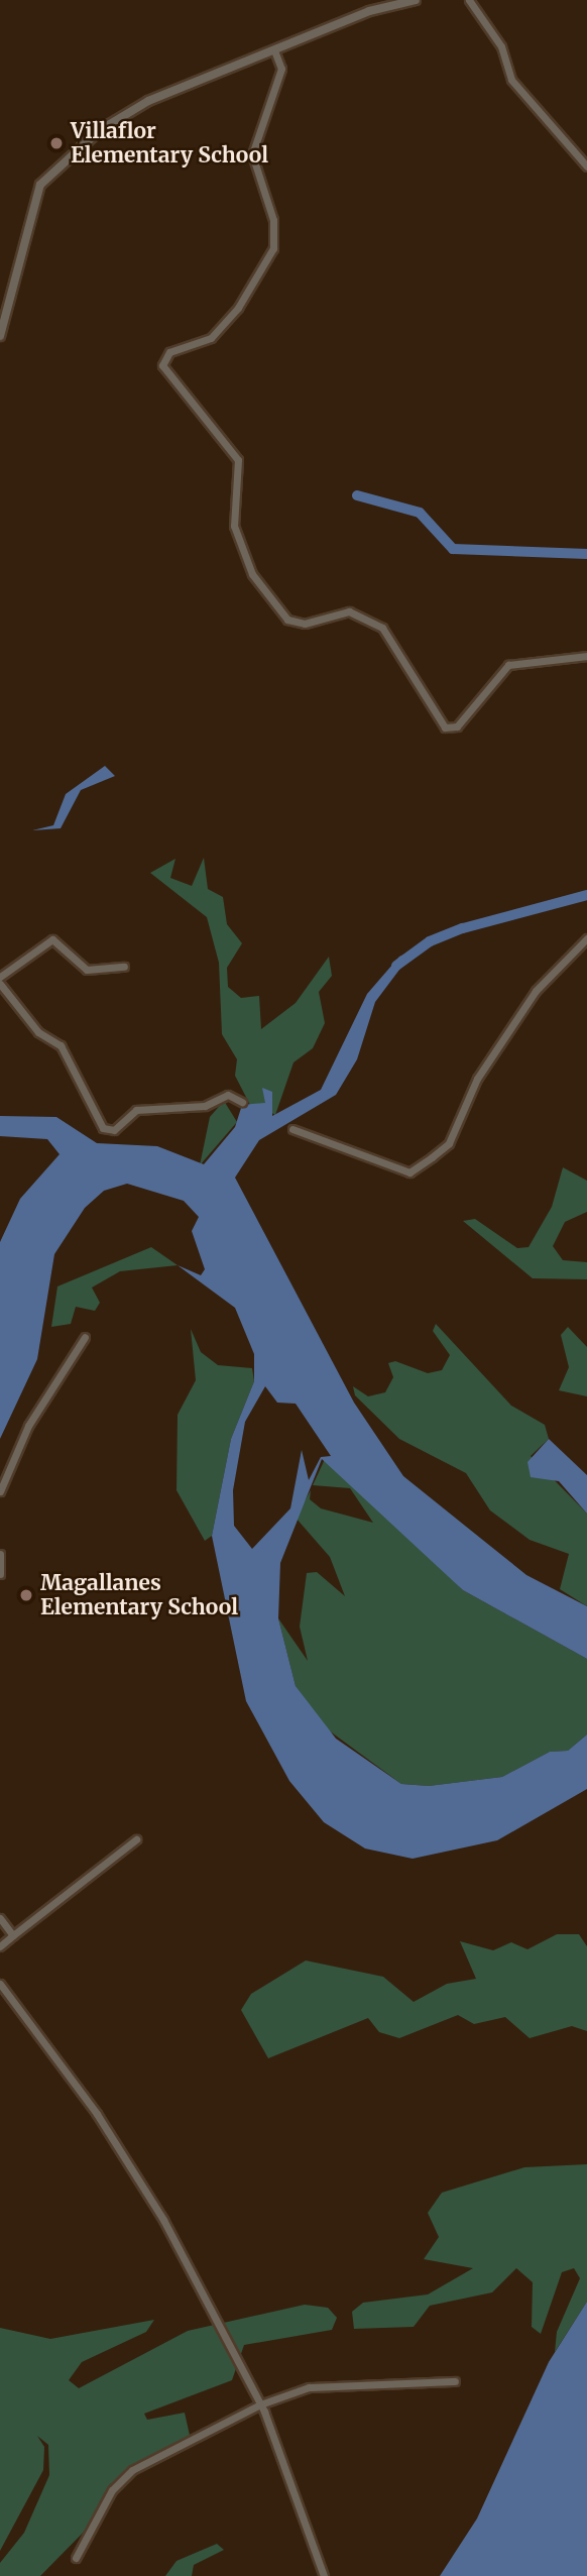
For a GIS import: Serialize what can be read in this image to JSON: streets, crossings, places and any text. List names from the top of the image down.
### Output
{
  "places": ["Villaflor Elementary School", "Magallanes Elementary School"]
}
